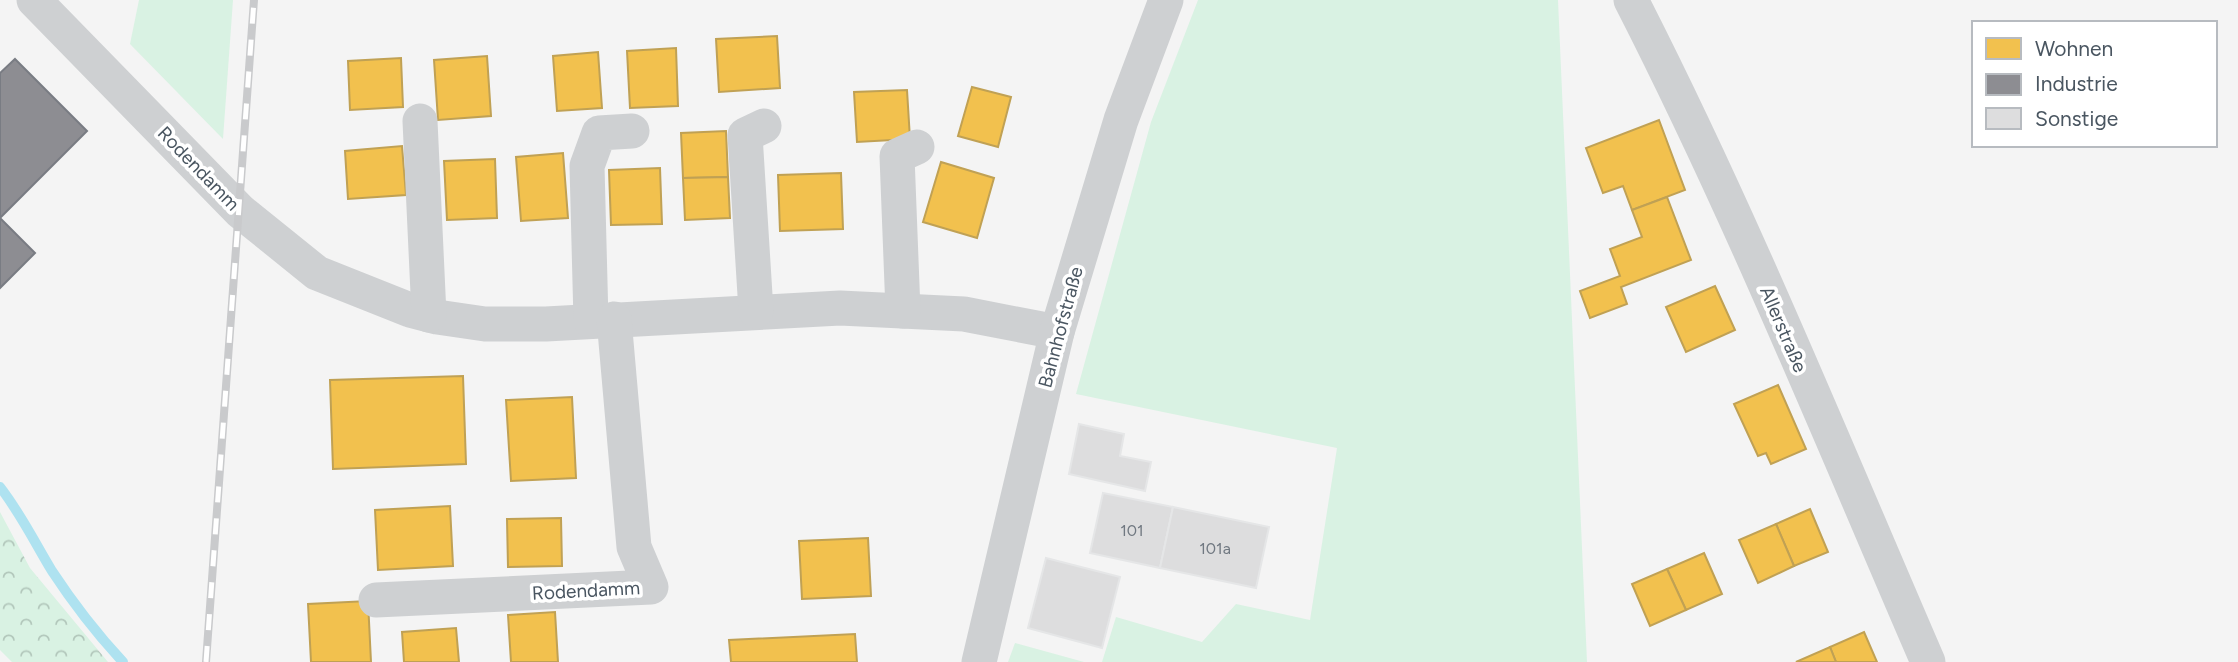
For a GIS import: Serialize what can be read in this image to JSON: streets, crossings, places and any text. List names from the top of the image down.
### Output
{
  "streets": {
    "street": ["Rodendamm", "Bahnhofstraße", "Allerstraße"]
  },
  "crossings": [
    ["Rodendamm", "Bahnhofstraße"]
  ],
  "house_numbers": ["101", "101a"],
  "legend": ["Wohnen", "Industrie", "Sonstige"]
}
